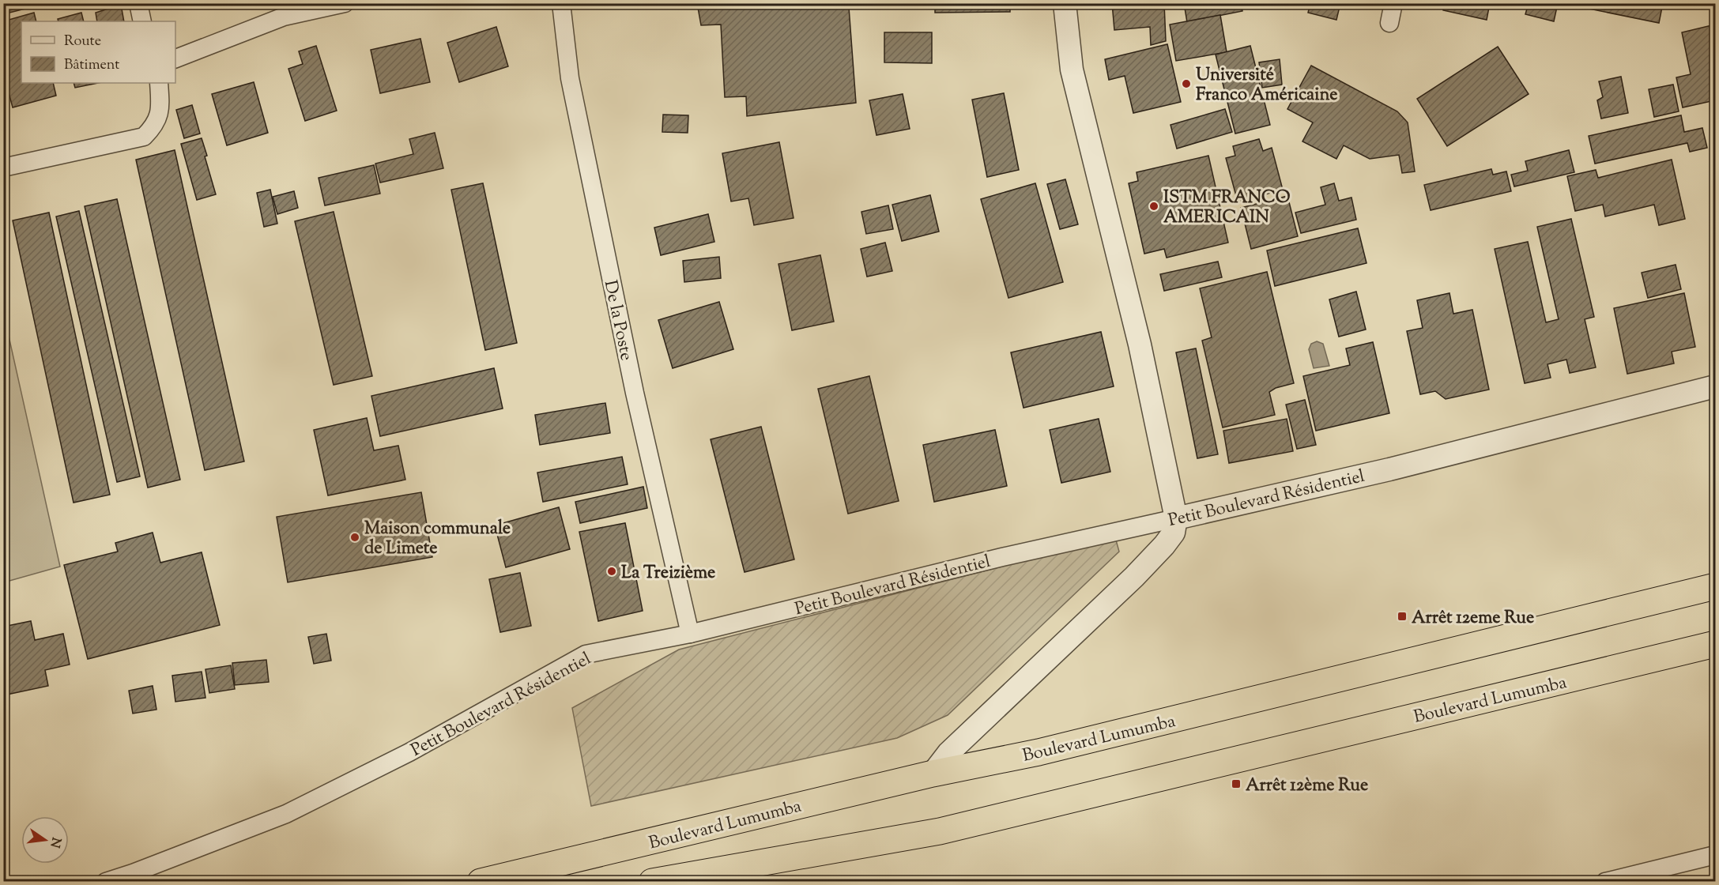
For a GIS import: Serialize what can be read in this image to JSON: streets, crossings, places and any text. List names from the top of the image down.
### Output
{
  "streets": {
    "highway": ["Boulevard Lumumba"],
    "street": ["De la Poste", "Petit Boulevard Résidentiel"]
  },
  "crossings": [
    ["De la Poste", "Petit Boulevard Résidentiel"]
  ],
  "places": {
    "other": [
      "Université Franco Américaine",
      "ISTM FRANCO AMERICAIN",
      "Maison communale de Limete",
      "La Treizième"
    ],
    "transit": ["Arrêt 12eme Rue", "Arrêt 12ème Rue"]
  },
  "legend": ["Route", "Bâtiment"],
  "north": "right"
}
